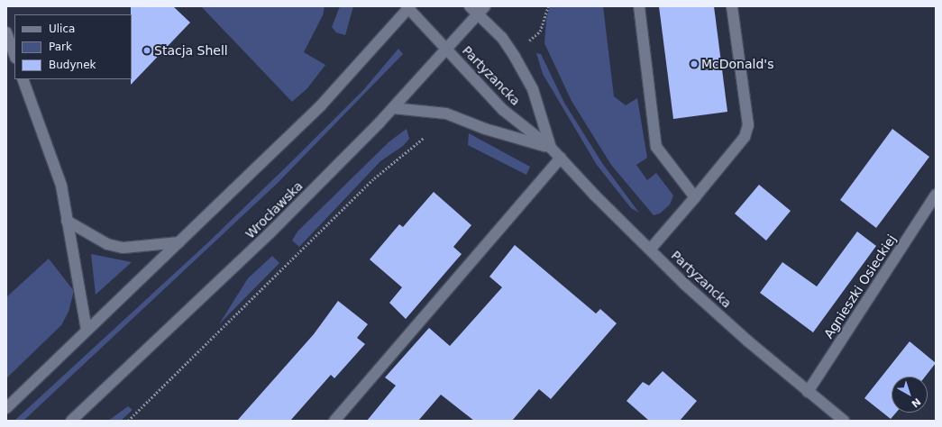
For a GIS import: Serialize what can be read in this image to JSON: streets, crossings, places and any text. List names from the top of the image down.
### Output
{
  "streets": {
    "main road": ["Partyzancka", "Wrocławska", "Agnieszki Osieckiej"]
  },
  "crossings": [
    ["Partyzancka", "Wrocławska"],
    ["Partyzancka", "Agnieszki Osieckiej"]
  ],
  "places": ["Stacja Shell", "McDonald's"],
  "legend": ["Ulica", "Park", "Budynek"],
  "north": "bottom right"
}
